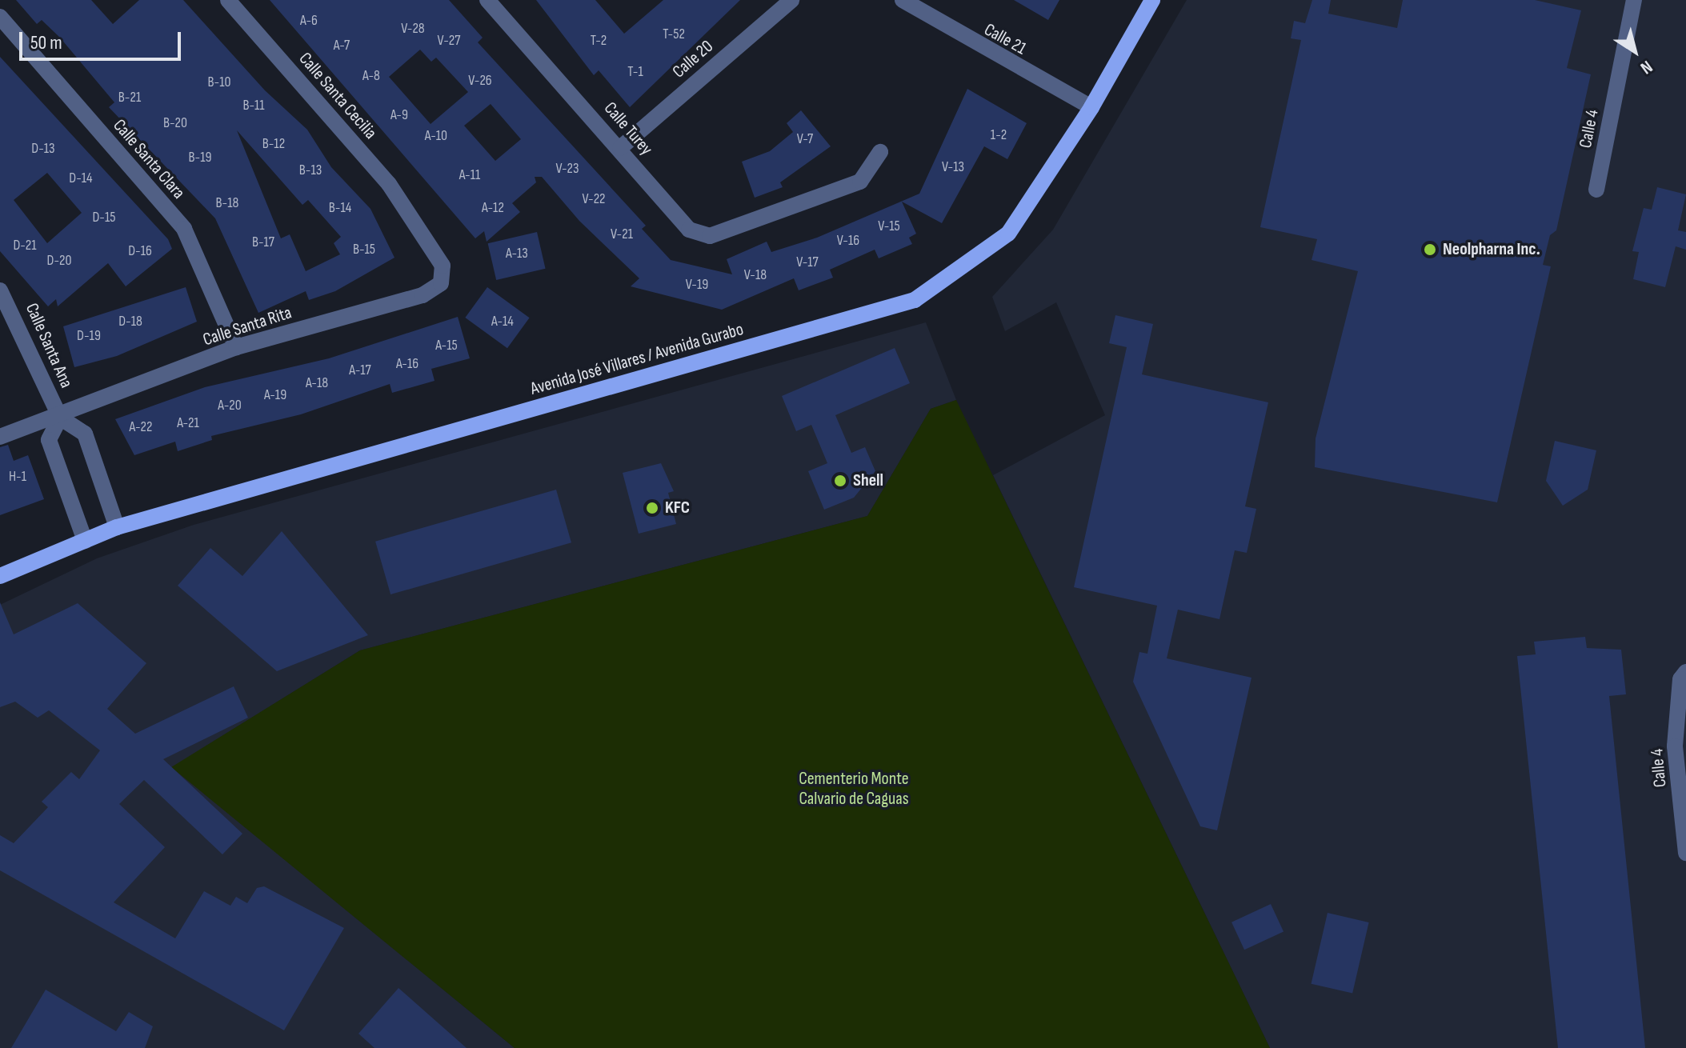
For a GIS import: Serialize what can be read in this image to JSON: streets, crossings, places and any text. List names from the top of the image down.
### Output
{
  "streets": {
    "main road": ["Avenida José Villares / Avenida Gurabo"],
    "street": [
      "Calle 21",
      "Calle 20",
      "Calle Santa Cecilia",
      "Calle Turey",
      "Calle 4",
      "Calle Santa Clara",
      "Calle Santa Rita",
      "Calle Santa Ana"
    ]
  },
  "crossings": [
    ["Calle 21", "Avenida José Villares / Avenida Gurabo"],
    ["Calle 20", "Calle Turey"],
    ["Calle Santa Cecilia", "Calle Santa Rita"],
    ["Calle Santa Clara", "Calle Santa Rita"],
    ["Calle Santa Rita", "Calle Santa Ana"],
    ["Calle Santa Ana", "Avenida José Villares / Avenida Gurabo"]
  ],
  "parks": ["Cementerio Monte Calvario de Caguas"],
  "places": ["Neolpharna Inc.", "Shell", "KFC"],
  "house_numbers": [
    "A-6",
    "V-28",
    "T-52",
    "V-27",
    "T-2",
    "A-7",
    "T-1",
    "A-8",
    "V-26",
    "B-10",
    "B-21",
    "B-11",
    "A-9",
    "B-20",
    "1-2",
    "A-10",
    "V-7",
    "B-12",
    "D-13",
    "B-19",
    "V-13",
    "V-23",
    "B-13",
    "A-11",
    "D-14",
    "V-22",
    "B-18",
    "B-14",
    "A-12",
    "D-15",
    "V-15",
    "V-21",
    "V-16",
    "B-17",
    "D-21",
    "B-15",
    "D-16",
    "A-13",
    "D-20",
    "V-17",
    "V-18",
    "V-19",
    "D-18",
    "A-14",
    "D-19",
    "A-15",
    "A-16",
    "A-17",
    "A-18",
    "A-19",
    "A-20",
    "A-21",
    "A-22",
    "H-1"
  ],
  "scale_bar": "50 m",
  "north": "bottom right"
}
